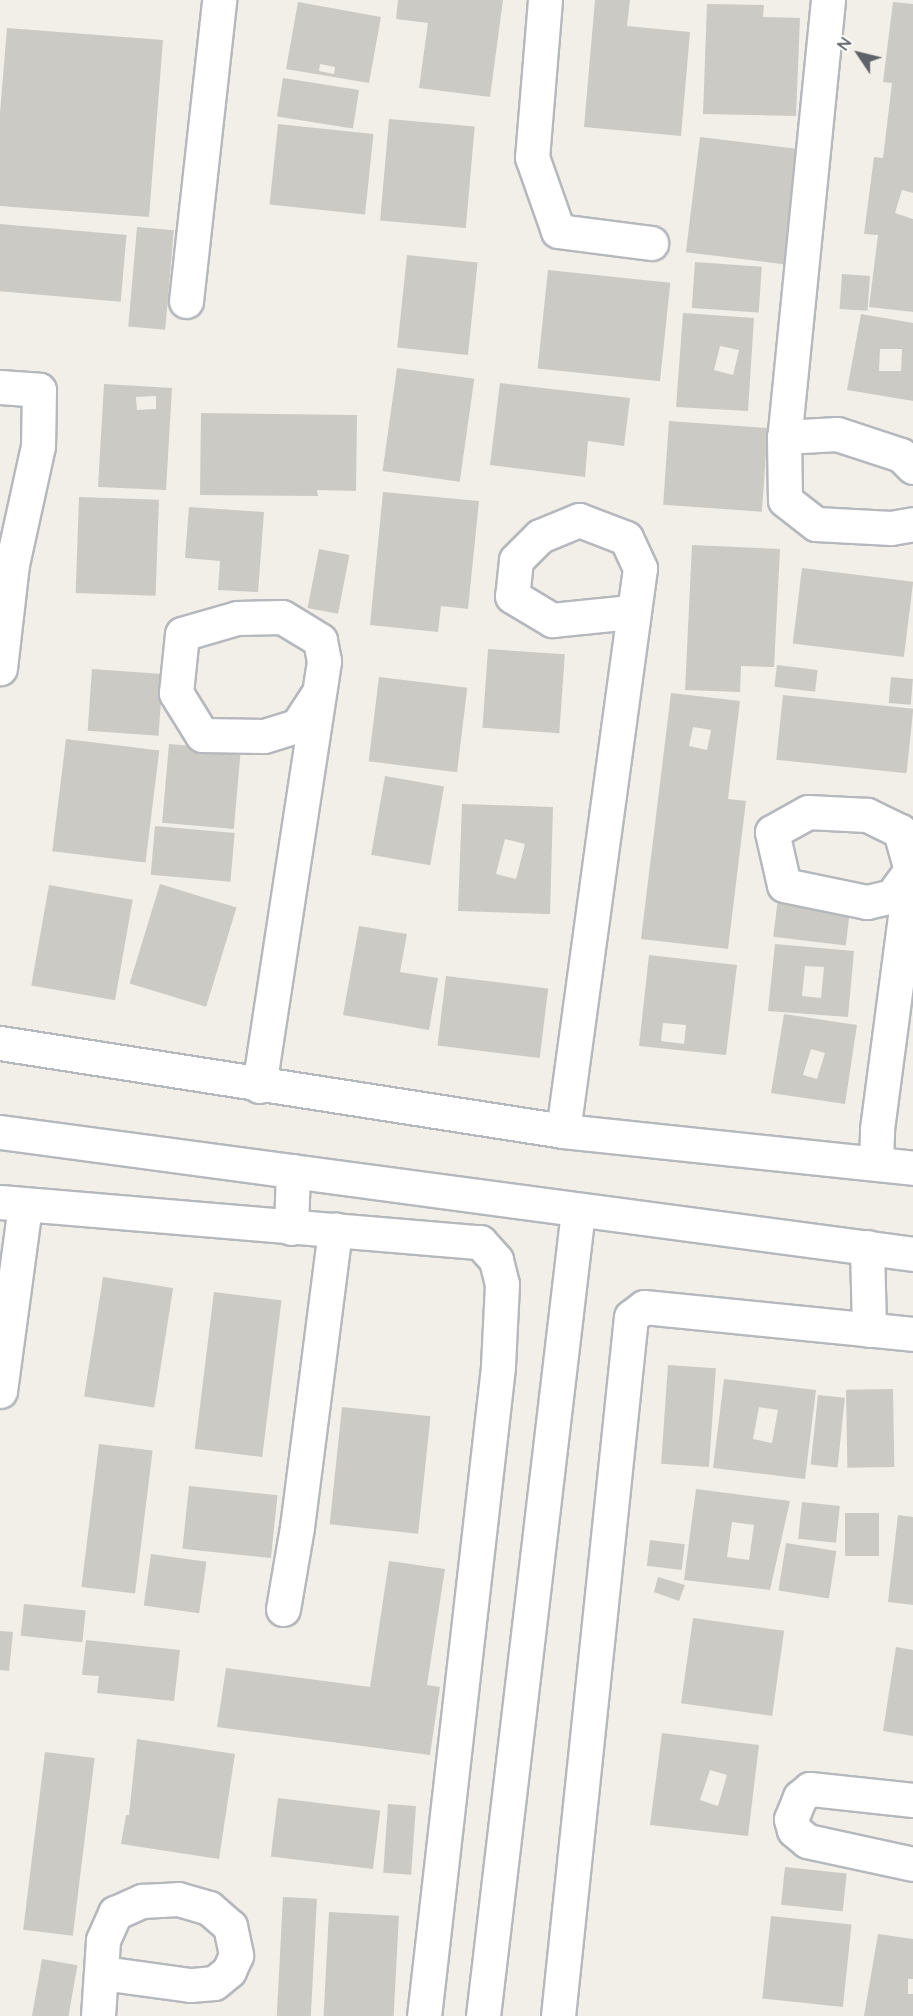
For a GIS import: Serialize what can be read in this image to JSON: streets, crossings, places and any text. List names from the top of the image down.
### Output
{
  "north": "top left"
}
